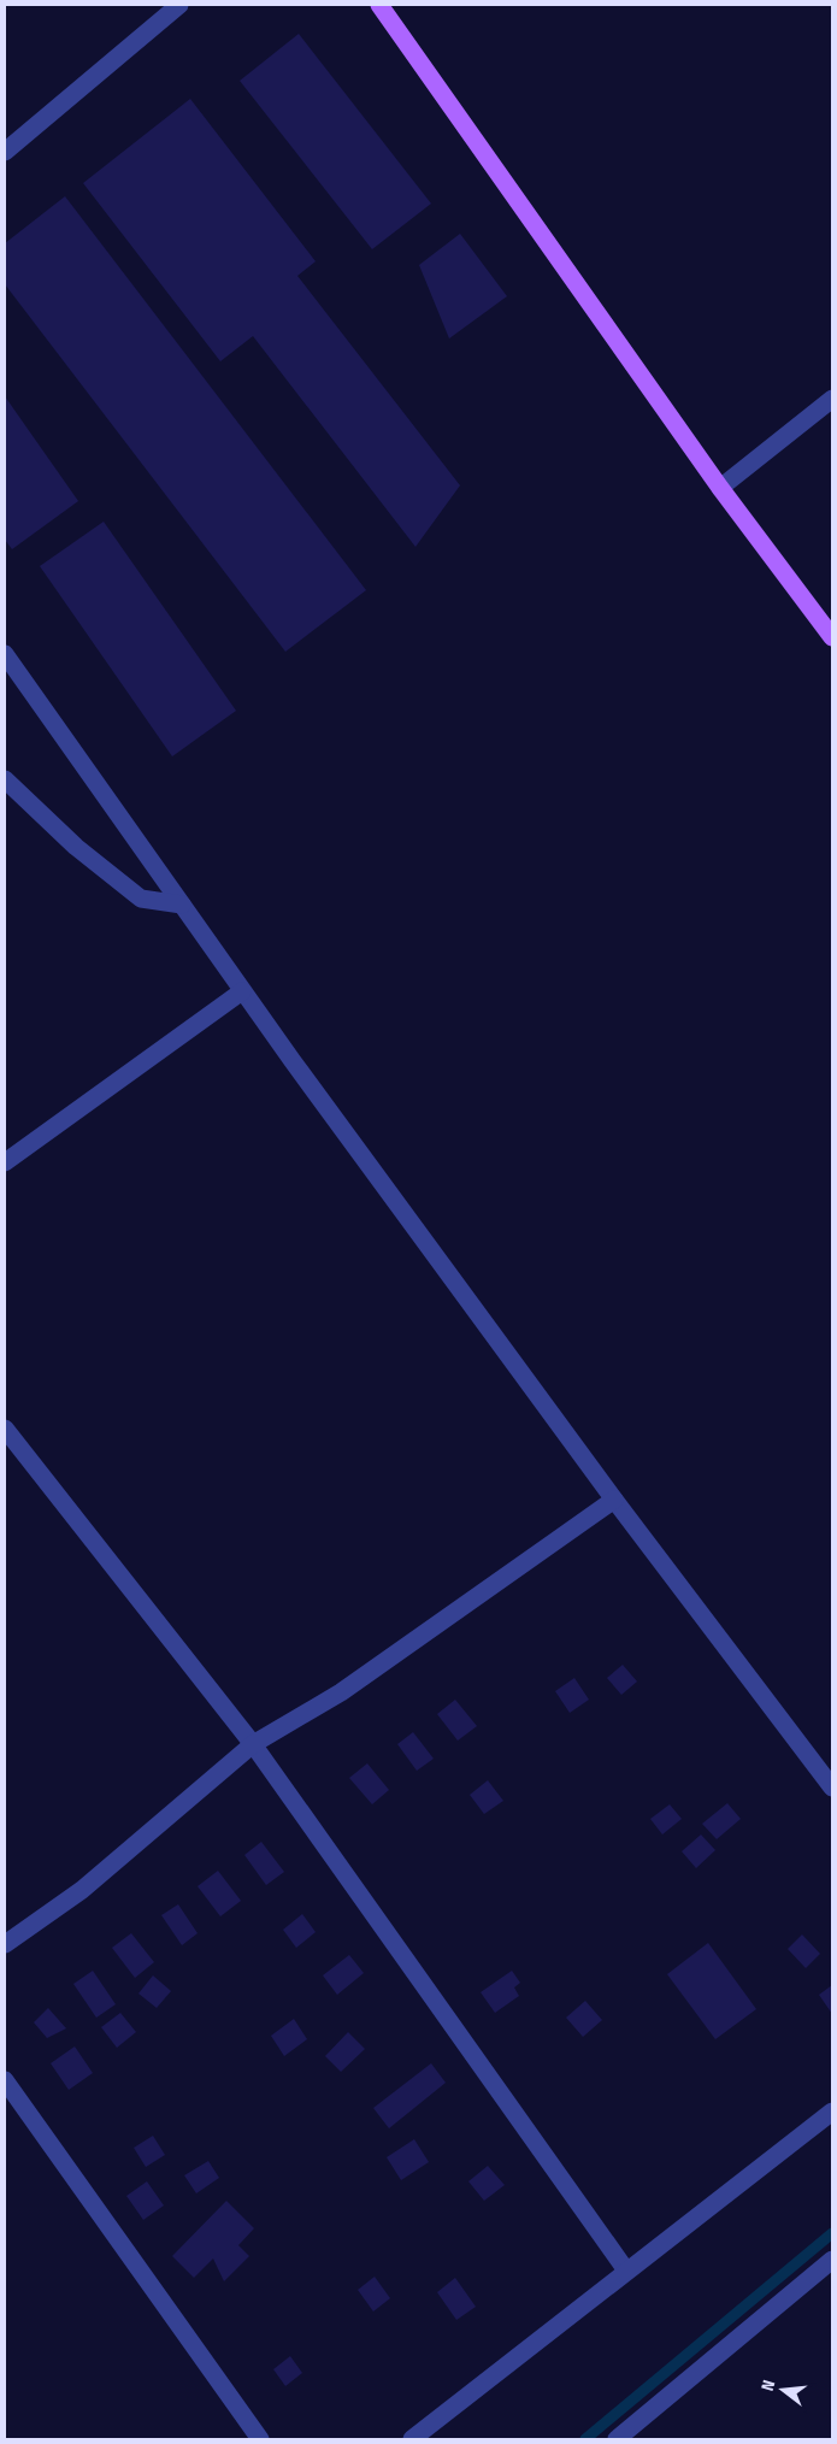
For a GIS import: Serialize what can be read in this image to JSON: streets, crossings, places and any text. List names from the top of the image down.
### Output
{
  "north": "left"
}
